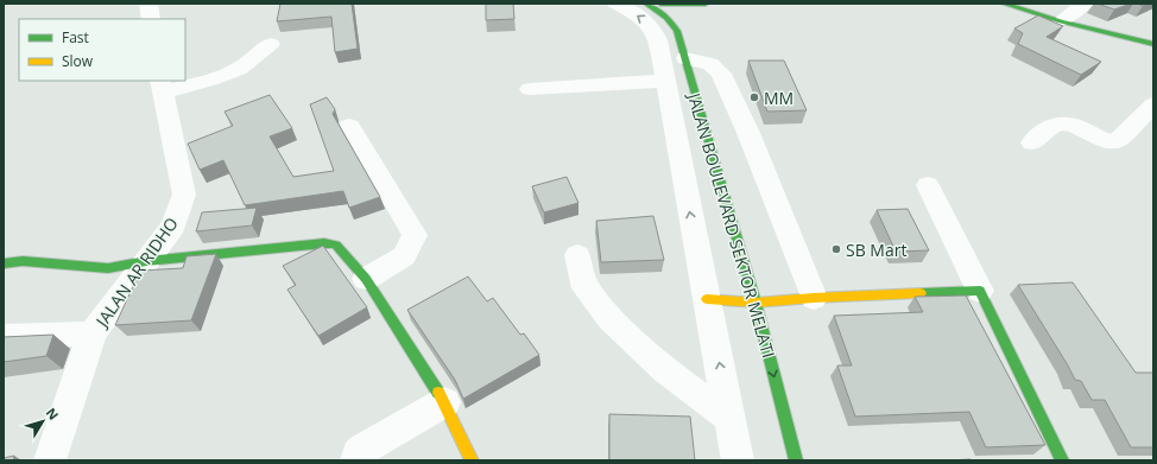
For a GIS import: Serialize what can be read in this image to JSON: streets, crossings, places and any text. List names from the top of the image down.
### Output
{
  "streets": {
    "street": ["JALAN BOULEVARD SEKTOR MELATI", "JALAN AR RIDHO"]
  },
  "places": ["MM", "SB Mart"],
  "legend": ["Fast", "Slow"],
  "north": "top right"
}
